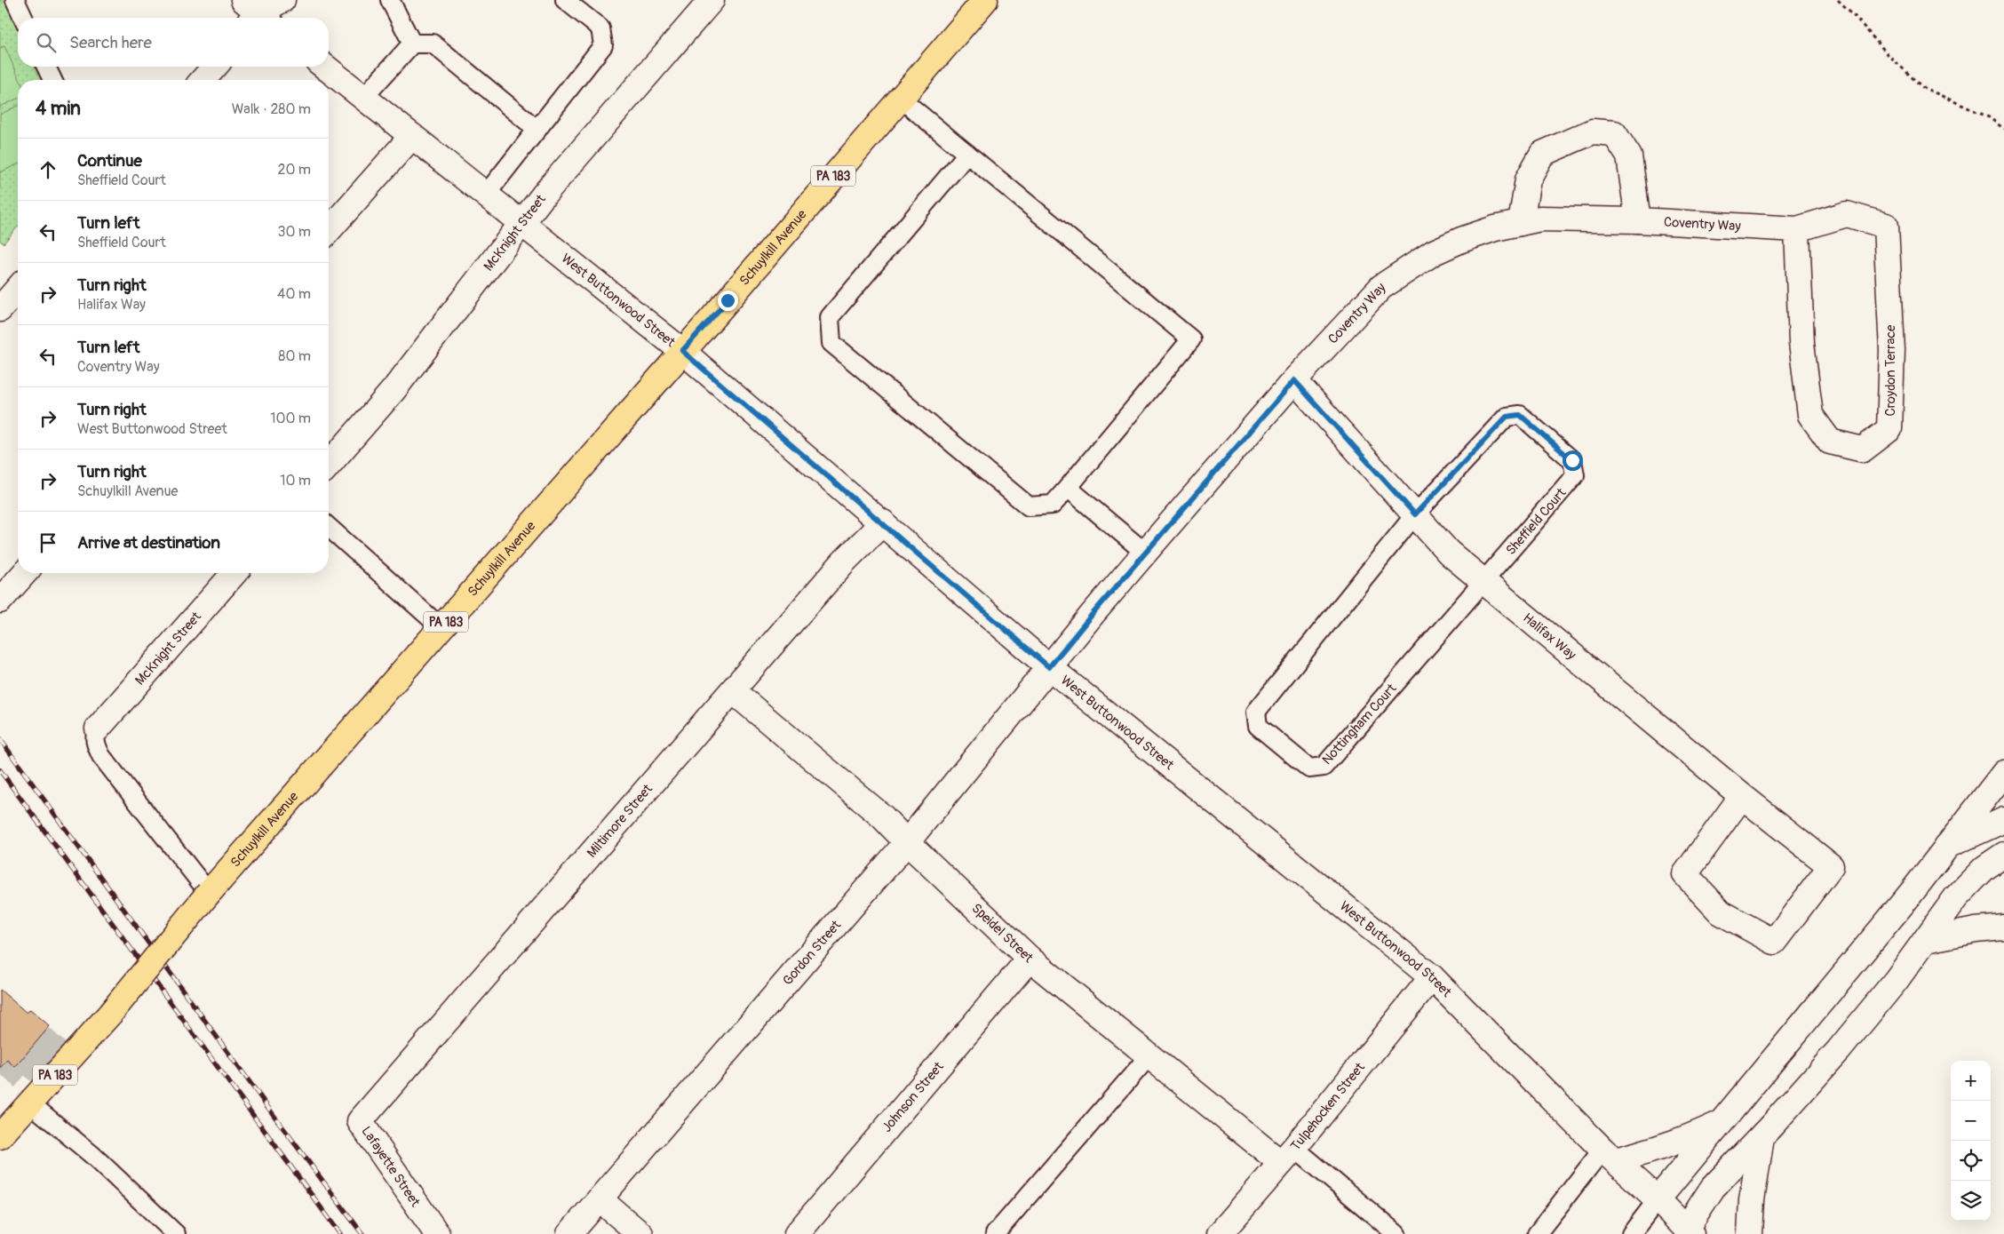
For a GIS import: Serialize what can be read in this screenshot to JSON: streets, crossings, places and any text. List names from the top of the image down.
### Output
{
  "streets": {
    "main road": ["PA 183", "Schuylkill Avenue"],
    "street": [
      "Coventry Way",
      "McKnight Street",
      "West Buttonwood Street",
      "Croydon Terrace",
      "Halifax Way",
      "Miltimore Street",
      "Speidel Street",
      "Gordon Street",
      "Johnson Street",
      "Tulpehocken Street",
      "Lafayette Street"
    ],
    "lane": ["Sheffield Court", "Nottingham Court"]
  },
  "crossings": [
    ["Coventry Way", "West Buttonwood Street"],
    ["Coventry Way", "Croydon Terrace"],
    ["Coventry Way", "Halifax Way"],
    ["Coventry Way", "Gordon Street"],
    ["McKnight Street", "West Buttonwood Street"],
    ["Schuylkill Avenue", "West Buttonwood Street"],
    ["West Buttonwood Street", "Miltimore Street"],
    ["West Buttonwood Street", "Gordon Street"],
    ["West Buttonwood Street", "Tulpehocken Street"],
    ["Sheffield Court", "Halifax Way"],
    ["Sheffield Court", "Nottingham Court"],
    ["Halifax Way", "Nottingham Court"],
    ["Miltimore Street", "Speidel Street"],
    ["Miltimore Street", "Lafayette Street"],
    ["Speidel Street", "Gordon Street"],
    ["Speidel Street", "Johnson Street"],
    ["Speidel Street", "Tulpehocken Street"]
  ],
  "page": {
    "search": "Search here",
    "heading": ["4 min", "Walk · 280 m"],
    "list": [
      ["Continue", "Sheffield Court", "20 m"],
      ["Turn left", "Sheffield Court", "30 m"],
      ["Turn right", "Halifax Way", "40 m"],
      ["Turn left", "Coventry Way", "80 m"],
      ["Turn right", "West Buttonwood Street", "100 m"],
      ["Turn right", "Schuylkill Avenue", "10 m"],
      "Arrive at destination"
    ],
    "map_buttons": ["+", "−"]
  }
}
